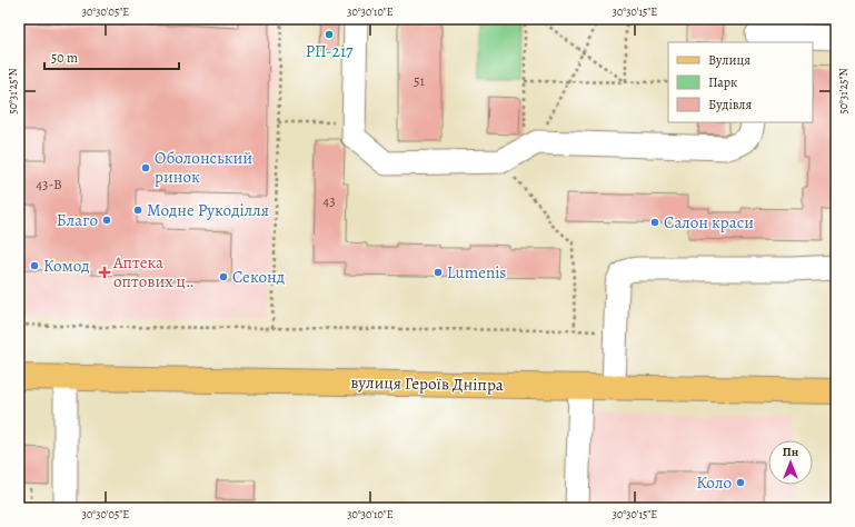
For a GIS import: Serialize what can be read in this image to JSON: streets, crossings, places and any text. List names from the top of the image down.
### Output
{
  "streets": {
    "main road": ["вулиця Героїв Дніпра"]
  },
  "places": {
    "other": [
      "РП-217",
      "Оболонський ринок",
      "Модне Рукоділля",
      "Благо",
      "Салон краси",
      "Комод",
      "Lumenis",
      "Секонд",
      "Коло"
    ],
    "health": ["Аптека оптових ц‥"]
  },
  "house_numbers": ["51", "43-В", "43"],
  "legend": ["Вулиця", "Парк", "Будівля"],
  "scale_bar": "50 m",
  "north": "top",
  "coordinates": [
    "30°30'05\"E",
    "30°30'10\"E",
    "30°30'15\"E",
    "50°31'25\"N"
  ]
}
